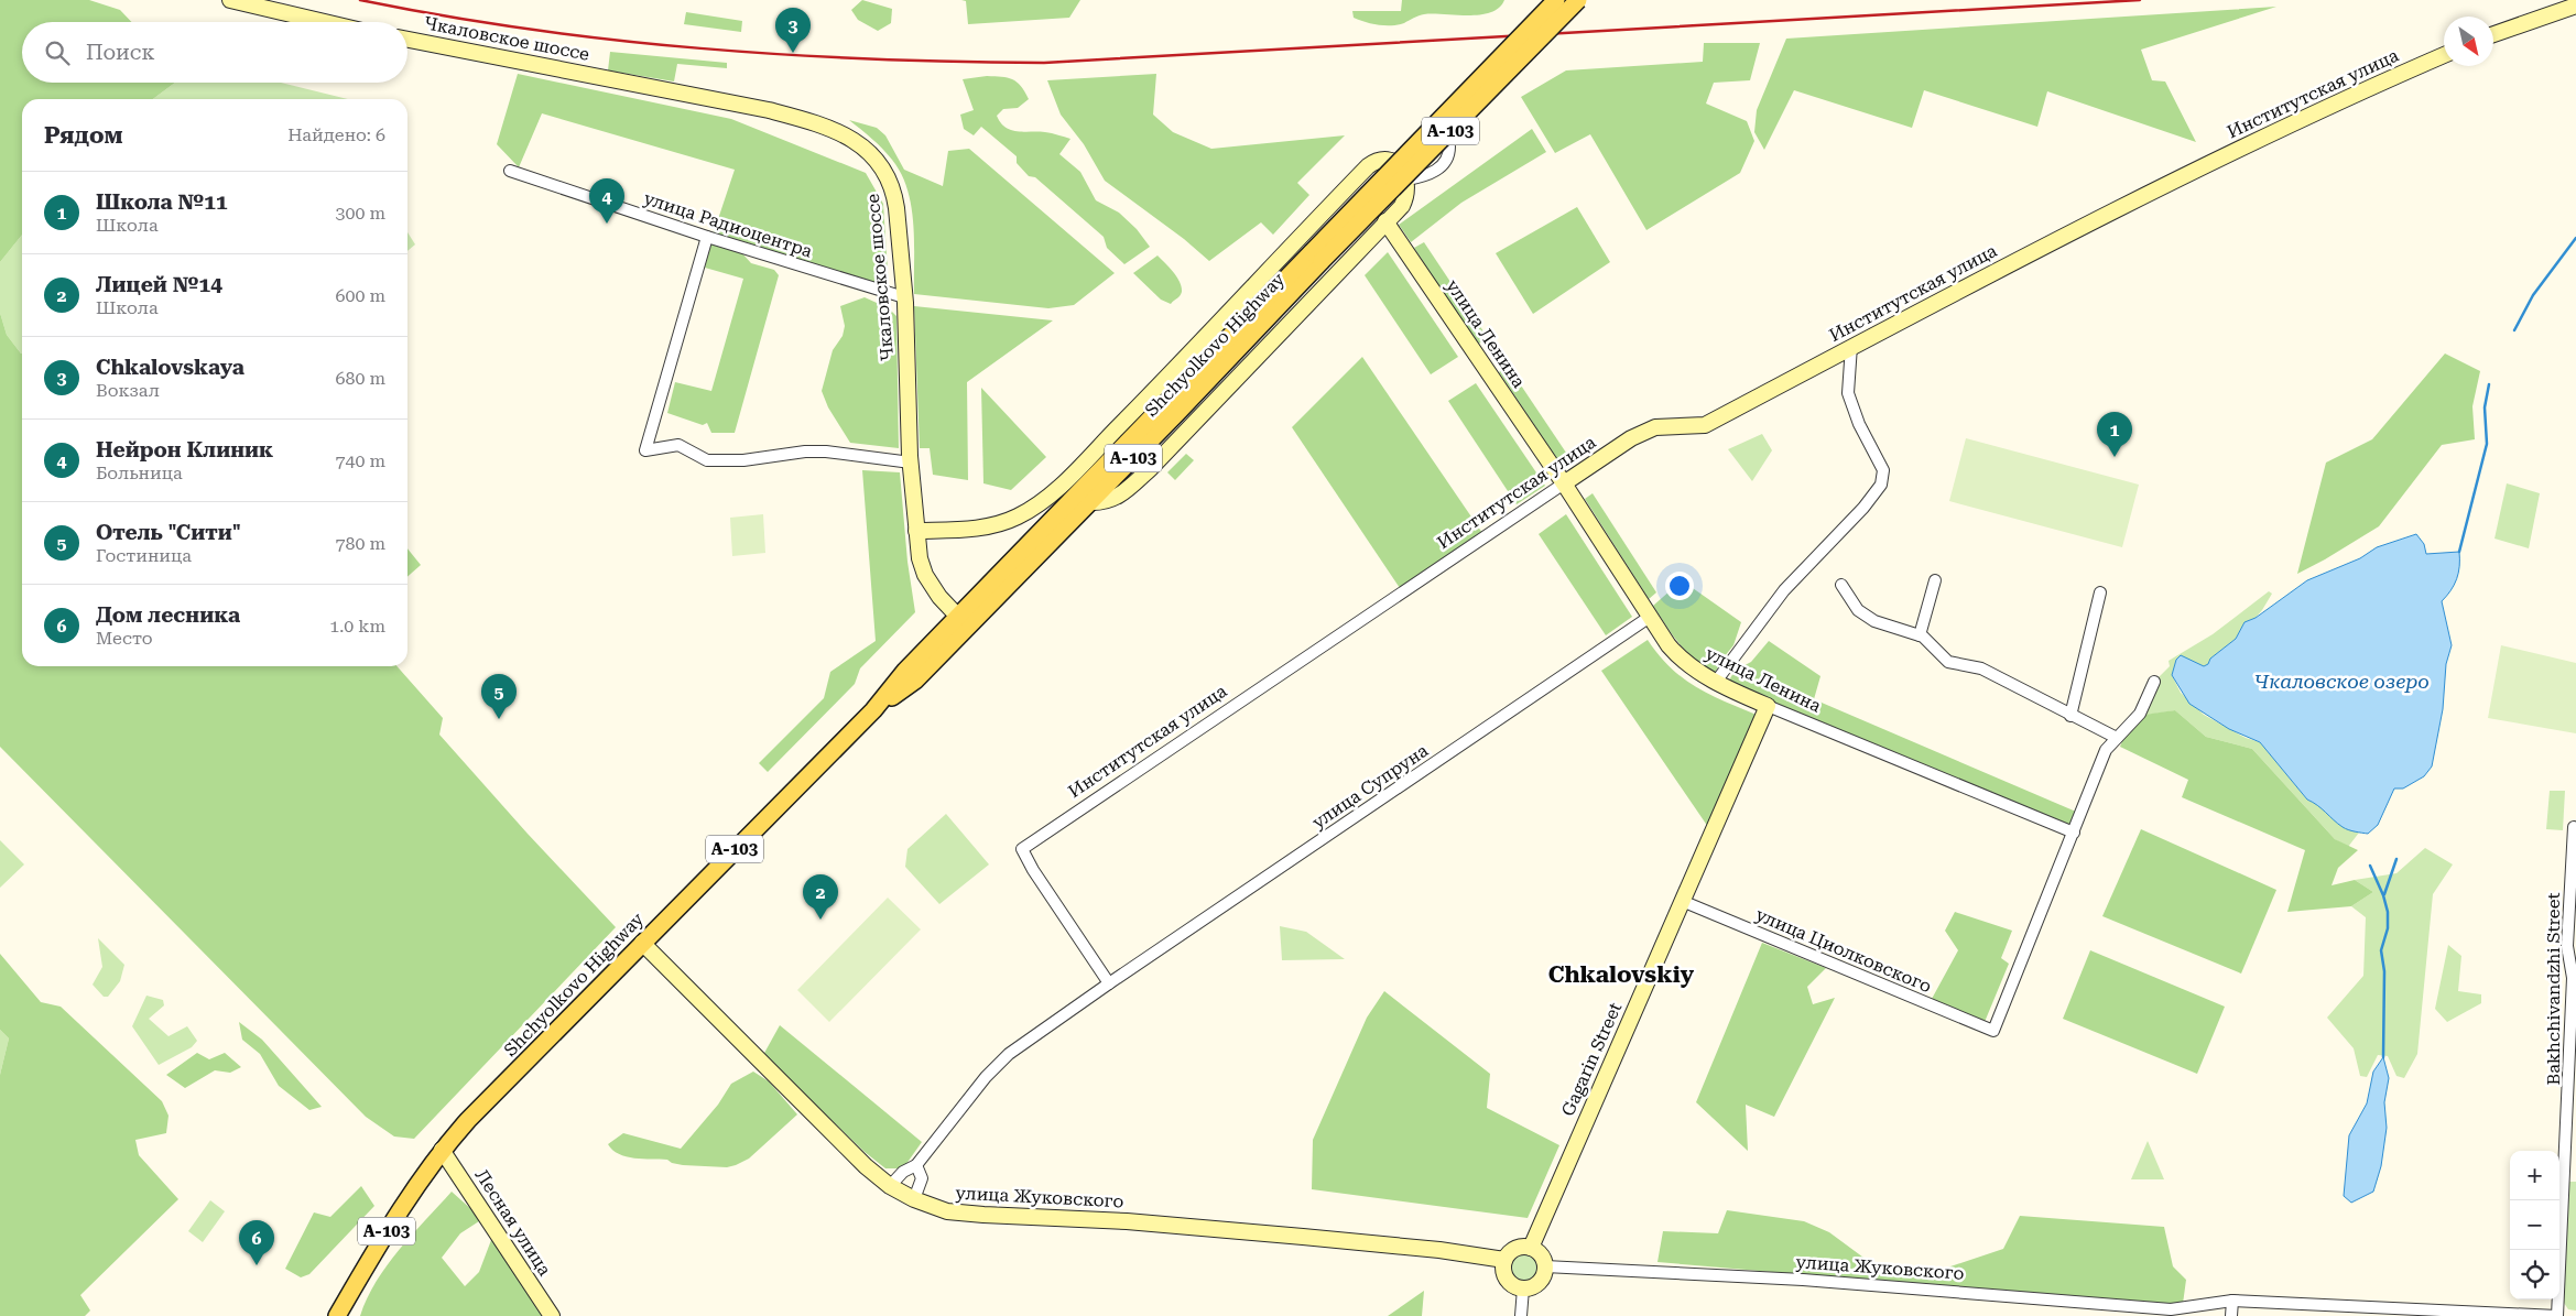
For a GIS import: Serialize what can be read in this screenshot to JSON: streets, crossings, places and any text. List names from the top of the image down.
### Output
{
  "streets": {
    "main road": ["А-103", "Shchyolkovo Highway"],
    "street": [
      "Чкаловское шоссе",
      "Институтская улица",
      "улица Радиоцентра",
      "улица Ленина",
      "улица Супруна",
      "улица Циолковского",
      "Bakhchivandzhi Street",
      "Gagarin Street",
      "улица Жуковского",
      "Лесная улица"
    ]
  },
  "crossings": [
    ["Чкаловское шоссе", "А-103"],
    ["Чкаловское шоссе", "улица Радиоцентра"],
    ["Чкаловское шоссе", "Shchyolkovo Highway"],
    ["Институтская улица", "улица Ленина"],
    ["Институтская улица", "улица Супруна"],
    ["А-103", "улица Ленина"],
    ["А-103", "Shchyolkovo Highway"],
    ["улица Ленина", "улица Супруна"],
    ["улица Ленина", "улица Циолковского"],
    ["улица Ленина", "Gagarin Street"],
    ["Shchyolkovo Highway", "улица Жуковского"],
    ["Shchyolkovo Highway", "Лесная улица"],
    ["улица Циолковского", "Gagarin Street"],
    ["Bakhchivandzhi Street", "улица Жуковского"],
    ["Gagarin Street", "улица Жуковского"]
  ],
  "districts": ["Chkalovskiy"],
  "water": ["Чкаловское озеро"],
  "north": "bottom right",
  "page": {
    "pins": [
      "3",
      "4",
      "1",
      "5",
      "2",
      "6"
    ],
    "search": "Поиск",
    "heading": ["Рядом", "Найдено: 6"],
    "list": [
      {
        "mark": "1",
        "name": "Школа №11",
        "note": "Школа",
        "value": "300 m"
      },
      {
        "mark": "2",
        "name": "Лицей №14",
        "note": "Школа",
        "value": "600 m"
      },
      {
        "mark": "3",
        "name": "Chkalovskaya",
        "note": "Вокзал",
        "value": "680 m"
      },
      {
        "mark": "4",
        "name": "Нейрон Клиник",
        "note": "Больница",
        "value": "740 m"
      },
      {
        "mark": "5",
        "name": "Отель \"Сити\"",
        "note": "Гостиница",
        "value": "780 m"
      },
      {
        "mark": "6",
        "name": "Дом лесника",
        "note": "Место",
        "value": "1.0 km"
      }
    ],
    "map_buttons": ["+", "−"]
  }
}
